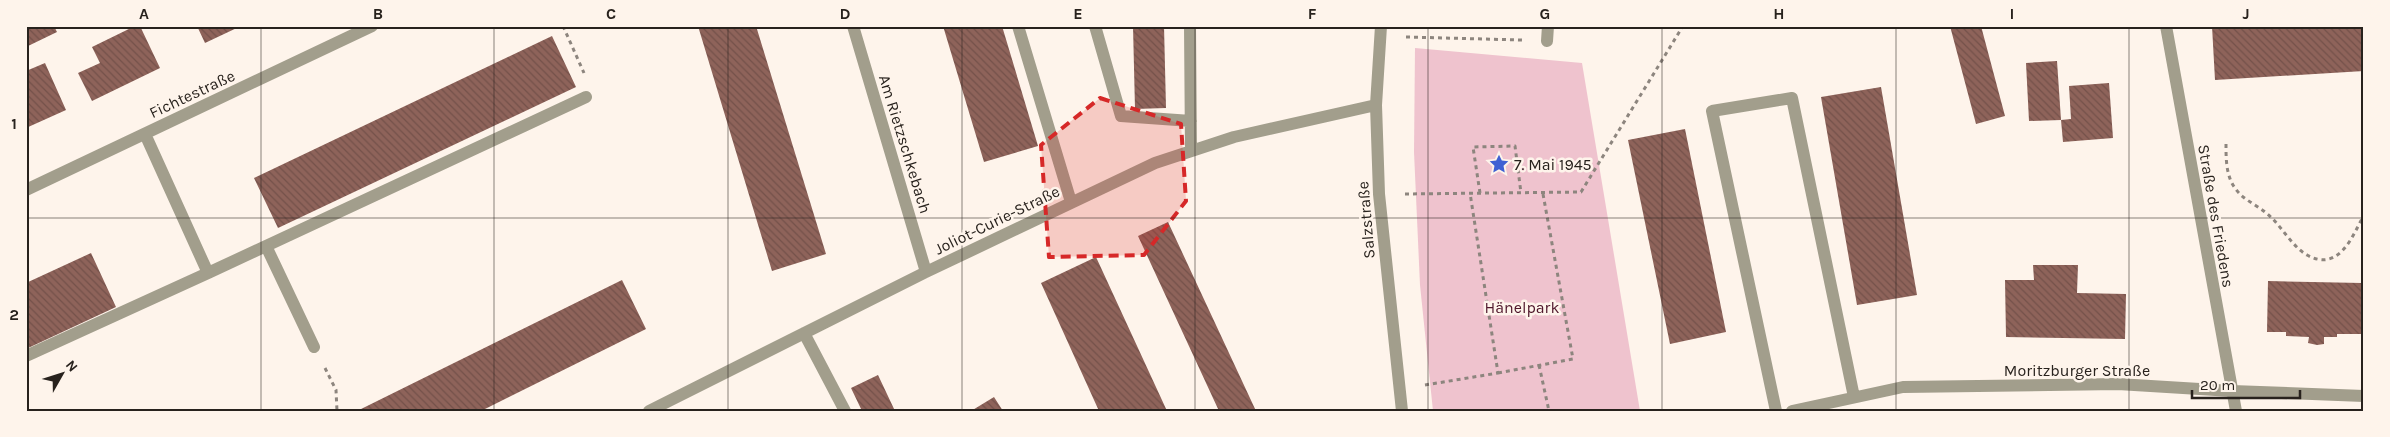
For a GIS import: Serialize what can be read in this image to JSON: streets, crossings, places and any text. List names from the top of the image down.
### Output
{
  "streets": {
    "street": [
      "Fichtestraße",
      "Am Rietzschkebach",
      "Straße des Friedens",
      "Joliot-Curie-Straße",
      "Salzstraße",
      "Moritzburger Straße"
    ]
  },
  "crossings": [
    ["Am Rietzschkebach", "Joliot-Curie-Straße"],
    ["Straße des Friedens", "Moritzburger Straße"],
    ["Joliot-Curie-Straße", "Salzstraße"]
  ],
  "parks": ["Hänelpark"],
  "places": {
    "place": ["7. Mai 1945"]
  },
  "scale_bar": "20 m",
  "north": "top right",
  "grid": {
    "columns": [
      "A",
      "B",
      "C",
      "D",
      "E",
      "F",
      "G",
      "H",
      "I",
      "J"
    ],
    "rows": ["1", "2"]
  }
}
